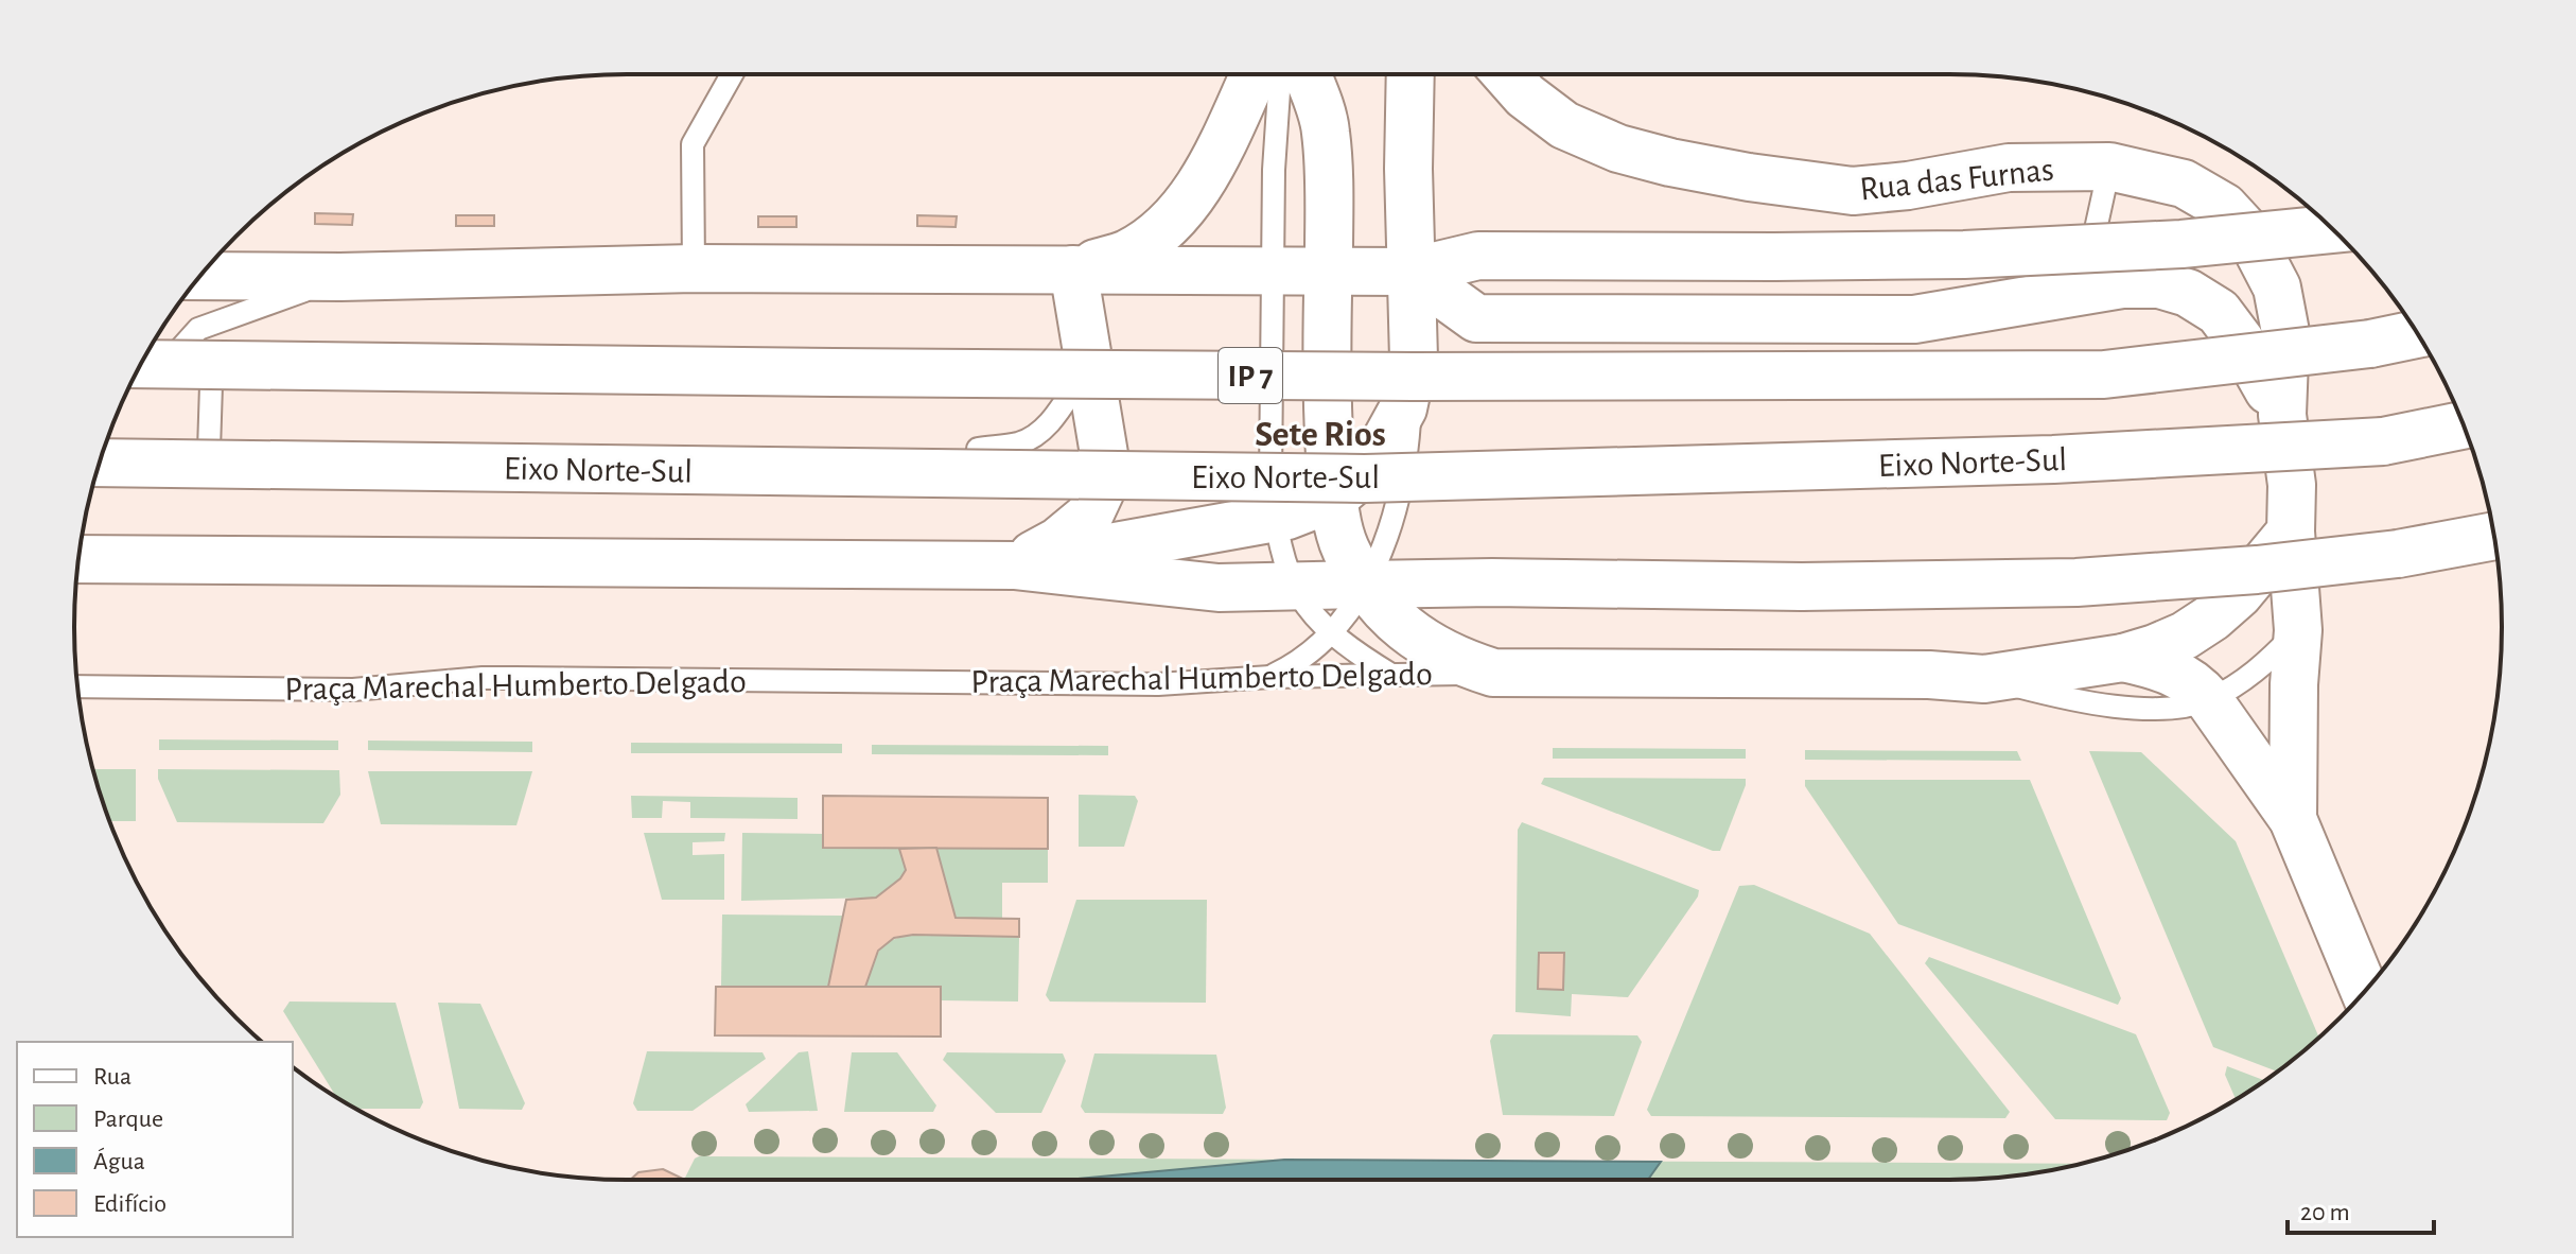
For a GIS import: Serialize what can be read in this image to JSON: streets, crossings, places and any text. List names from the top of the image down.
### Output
{
  "streets": {
    "main road": [
      "Rua das Furnas",
      "IP 7",
      "Eixo Norte-Sul",
      "Praça Marechal Humberto Delgado"
    ]
  },
  "crossings": [
    ["Rua das Furnas", "Praça Marechal Humberto Delgado"]
  ],
  "districts": ["Sete Rios"],
  "legend": [
    "Rua",
    "Parque",
    "Água",
    "Edifício"
  ],
  "scale_bar": "20 m"
}
